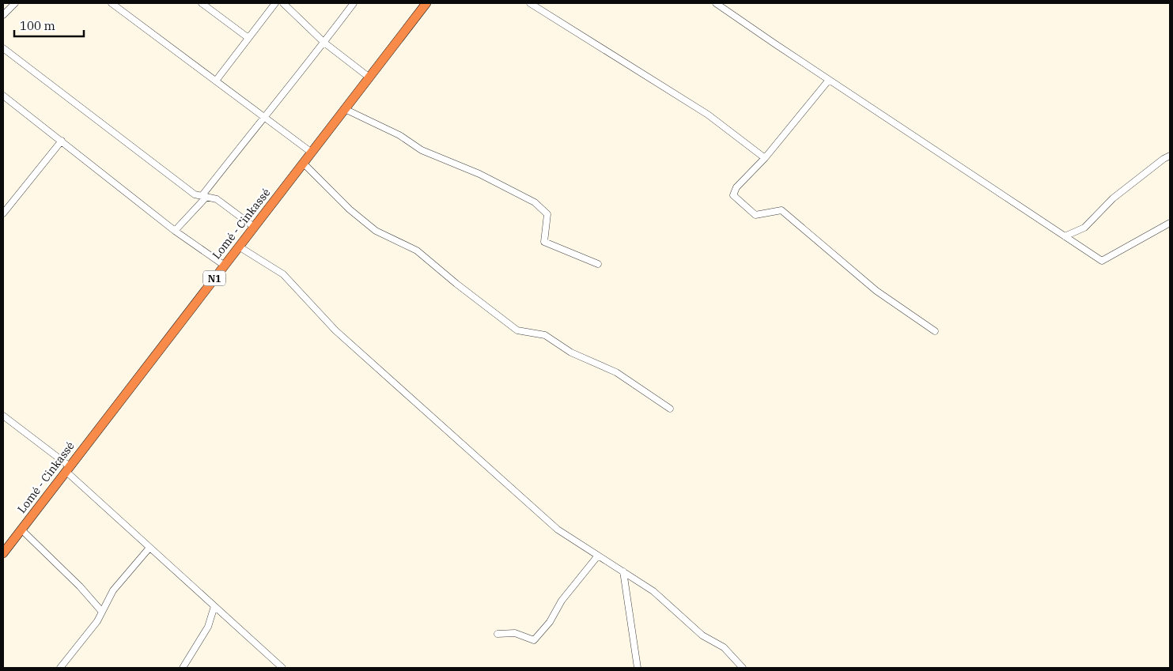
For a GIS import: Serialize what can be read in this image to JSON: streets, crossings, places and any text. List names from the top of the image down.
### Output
{
  "streets": {
    "highway": ["Lomé - Cinkassé", "N1"]
  },
  "scale_bar": "100 m"
}
